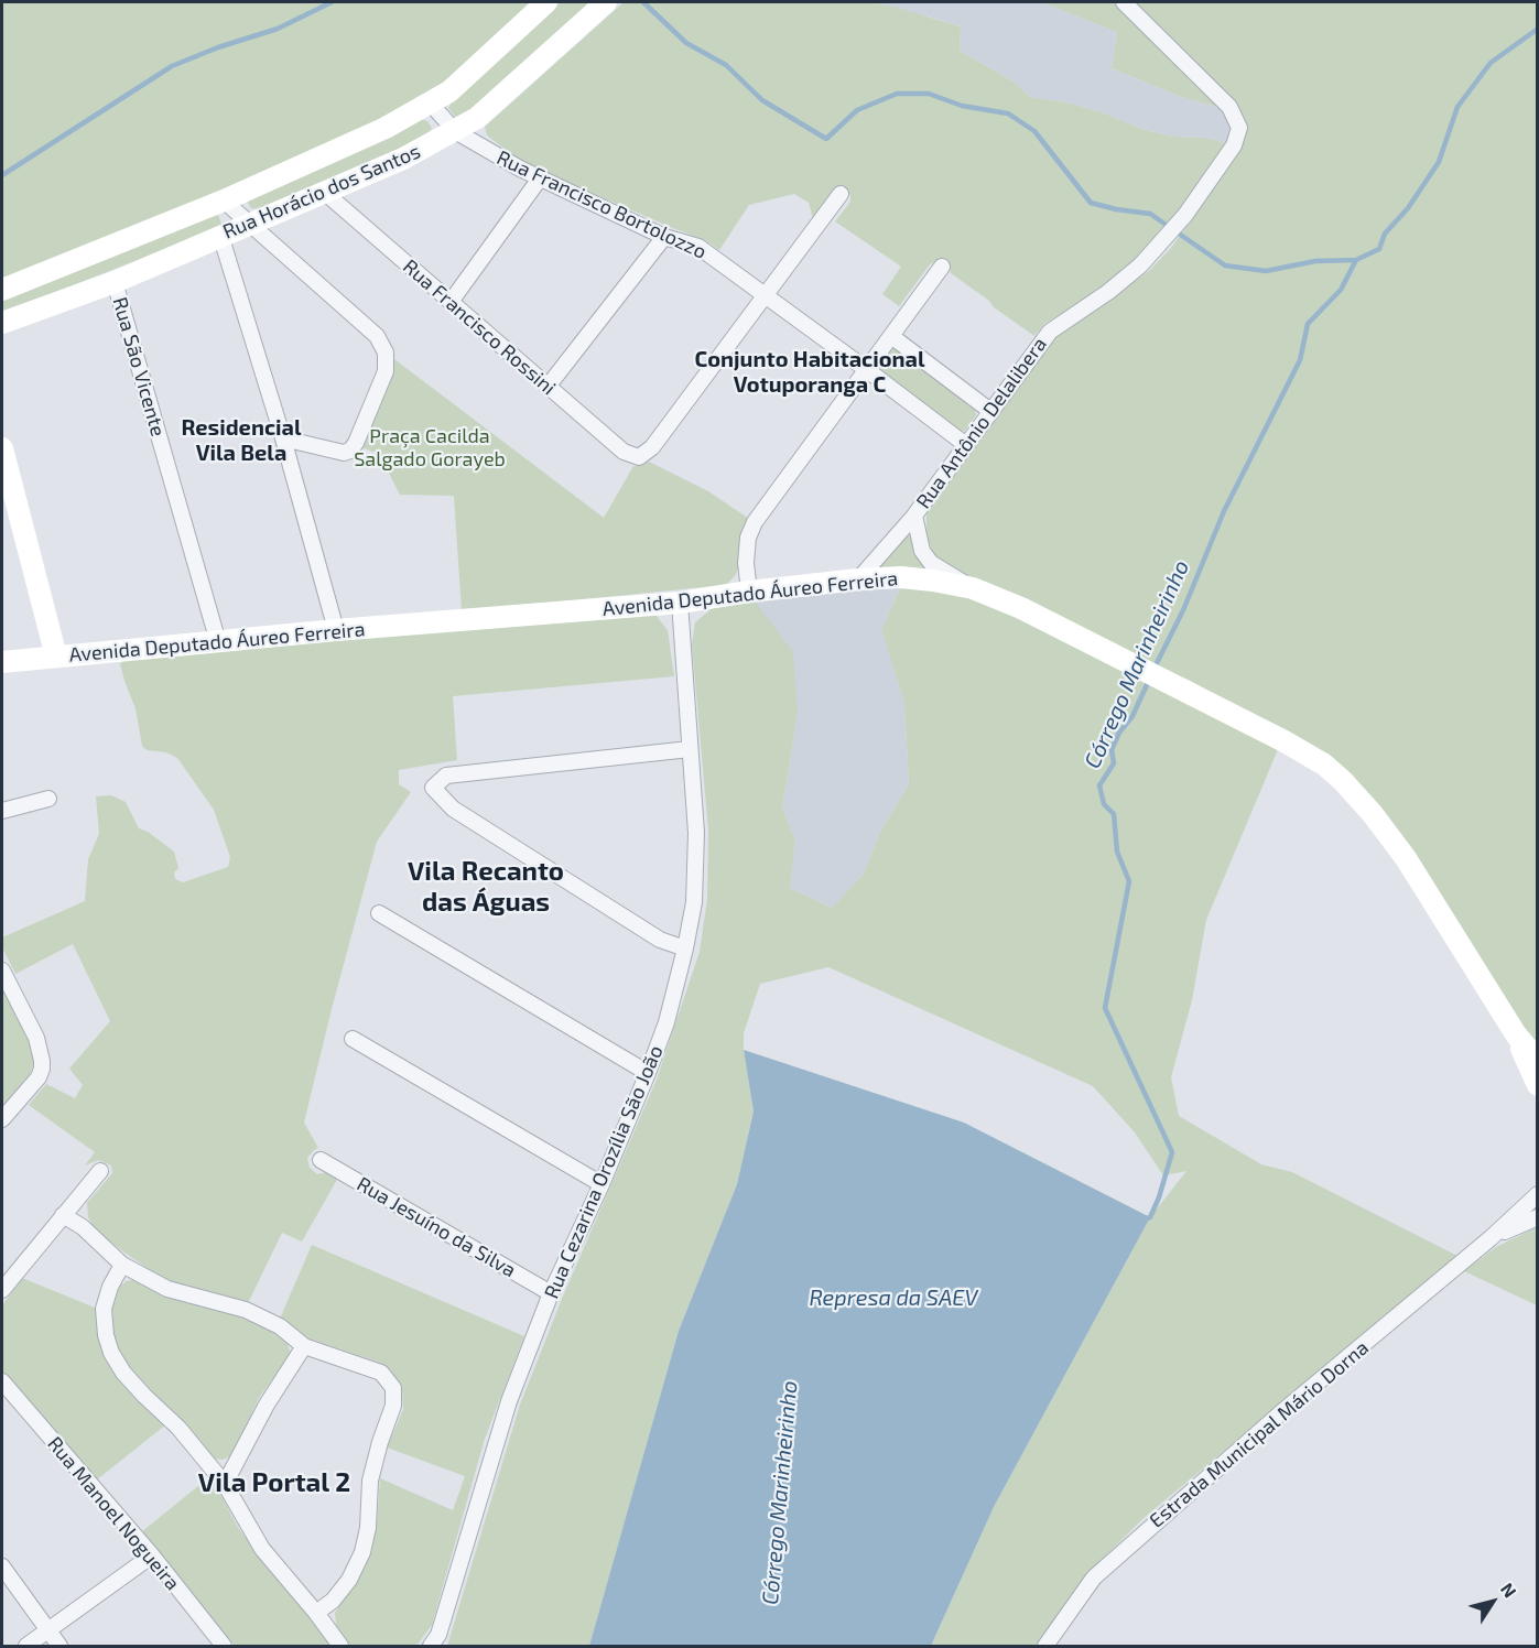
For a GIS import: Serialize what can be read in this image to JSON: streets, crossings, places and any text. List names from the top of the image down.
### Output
{
  "streets": {
    "main road": ["Rua Horácio dos Santos", "Avenida Deputado Áureo Ferreira"],
    "street": [
      "Rua Francisco Bortolozzo",
      "Rua Francisco Rossini",
      "Rua São Vicente",
      "Rua Antônio Delalibera",
      "Rua Cezarina Orozília São João",
      "Rua Jesuíno da Silva",
      "Estrada Municipal Mário Dorna",
      "Rua Manoel Nogueira"
    ]
  },
  "crossings": [
    ["Rua Horácio dos Santos", "Rua Francisco Bortolozzo"],
    ["Rua Horácio dos Santos", "Rua Francisco Rossini"],
    ["Rua Horácio dos Santos", "Rua São Vicente"],
    ["Rua Francisco Bortolozzo", "Rua Francisco Rossini"],
    ["Rua Francisco Bortolozzo", "Rua Antônio Delalibera"],
    ["Rua São Vicente", "Avenida Deputado Áureo Ferreira"],
    ["Rua Antônio Delalibera", "Avenida Deputado Áureo Ferreira"],
    ["Avenida Deputado Áureo Ferreira", "Rua Cezarina Orozília São João"],
    ["Rua Cezarina Orozília São João", "Rua Jesuíno da Silva"]
  ],
  "districts": [
    "Conjunto Habitacional Votuporanga C",
    "Residencial Vila Bela",
    "Vila Recanto das Águas",
    "Vila Portal 2"
  ],
  "water": ["Córrego Marinheirinho", "Represa da SAEV"],
  "parks": ["Praça Cacilda Salgado Gorayeb"],
  "north": "top right"
}
